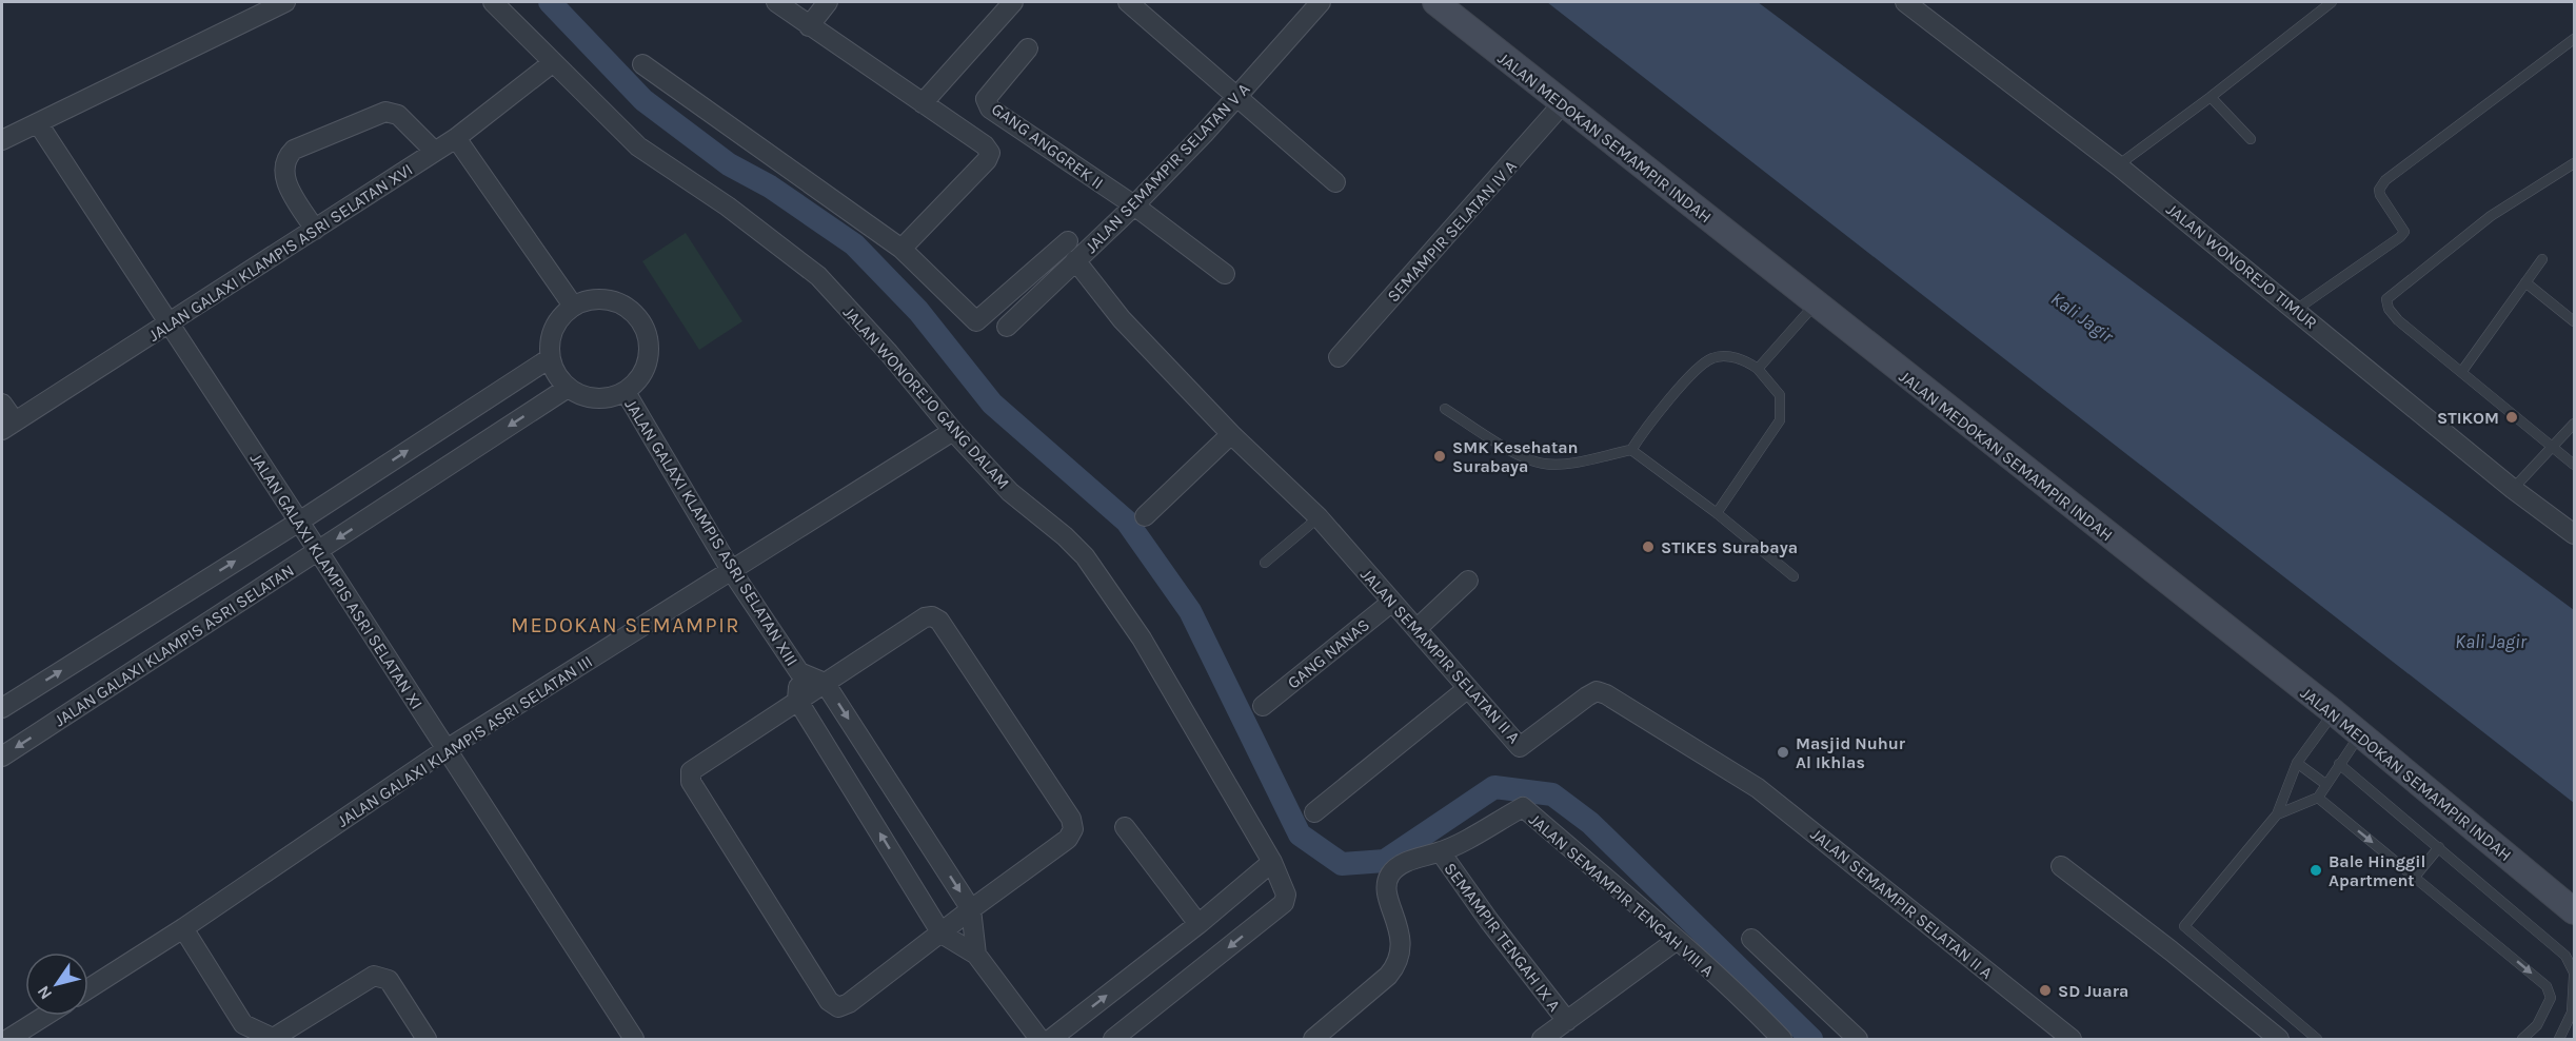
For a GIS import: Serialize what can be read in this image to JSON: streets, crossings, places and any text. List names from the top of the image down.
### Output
{
  "streets": {
    "street": [
      "JALAN MEDOKAN SEMAMPIR INDAH",
      "GANG ANGGREK II",
      "JALAN SEMAMPIR SELATAN V A",
      "SEMAMPIR SELATAN IV A",
      "JALAN GALAXI KLAMPIS ASRI SELATAN XVI",
      "JALAN WONOREJO TIMUR",
      "JALAN WONOREJO GANG DALAM",
      "JALAN GALAXI KLAMPIS ASRI SELATAN XIII",
      "JALAN GALAXI KLAMPIS ASRI SELATAN XI",
      "JALAN GALAXI KLAMPIS ASRI SELATAN",
      "GANG NANAS",
      "JALAN SEMAMPIR SELATAN II A",
      "JALAN GALAXI KLAMPIS ASRI SELATAN III",
      "JALAN SEMAMPIR TENGAH VIII A",
      "SEMAMPIR TENGAH IX A"
    ]
  },
  "crossings": [
    ["JALAN MEDOKAN SEMAMPIR INDAH", "SEMAMPIR SELATAN IV A"],
    ["GANG ANGGREK II", "JALAN SEMAMPIR SELATAN V A"],
    ["JALAN SEMAMPIR SELATAN V A", "JALAN SEMAMPIR SELATAN II A"],
    ["JALAN GALAXI KLAMPIS ASRI SELATAN XVI", "JALAN WONOREJO GANG DALAM"],
    ["JALAN GALAXI KLAMPIS ASRI SELATAN XVI", "JALAN GALAXI KLAMPIS ASRI SELATAN XI"],
    ["JALAN WONOREJO GANG DALAM", "JALAN GALAXI KLAMPIS ASRI SELATAN III"],
    ["JALAN GALAXI KLAMPIS ASRI SELATAN XIII", "JALAN GALAXI KLAMPIS ASRI SELATAN"],
    ["JALAN GALAXI KLAMPIS ASRI SELATAN XIII", "JALAN GALAXI KLAMPIS ASRI SELATAN III"],
    ["JALAN GALAXI KLAMPIS ASRI SELATAN XI", "JALAN GALAXI KLAMPIS ASRI SELATAN"],
    ["JALAN GALAXI KLAMPIS ASRI SELATAN XI", "JALAN GALAXI KLAMPIS ASRI SELATAN III"],
    ["GANG NANAS", "JALAN SEMAMPIR SELATAN II A"],
    ["JALAN SEMAMPIR TENGAH VIII A", "SEMAMPIR TENGAH IX A"]
  ],
  "districts": ["MEDOKAN SEMAMPIR"],
  "water": ["Kali Jagir"],
  "places": [
    "STIKOM",
    "SMK Kesehatan Surabaya",
    "STIKES Surabaya",
    "Masjid Nuhur Al Ikhlas",
    "Bale Hinggil Apartment",
    "SD Juara"
  ],
  "north": "bottom left"
}
